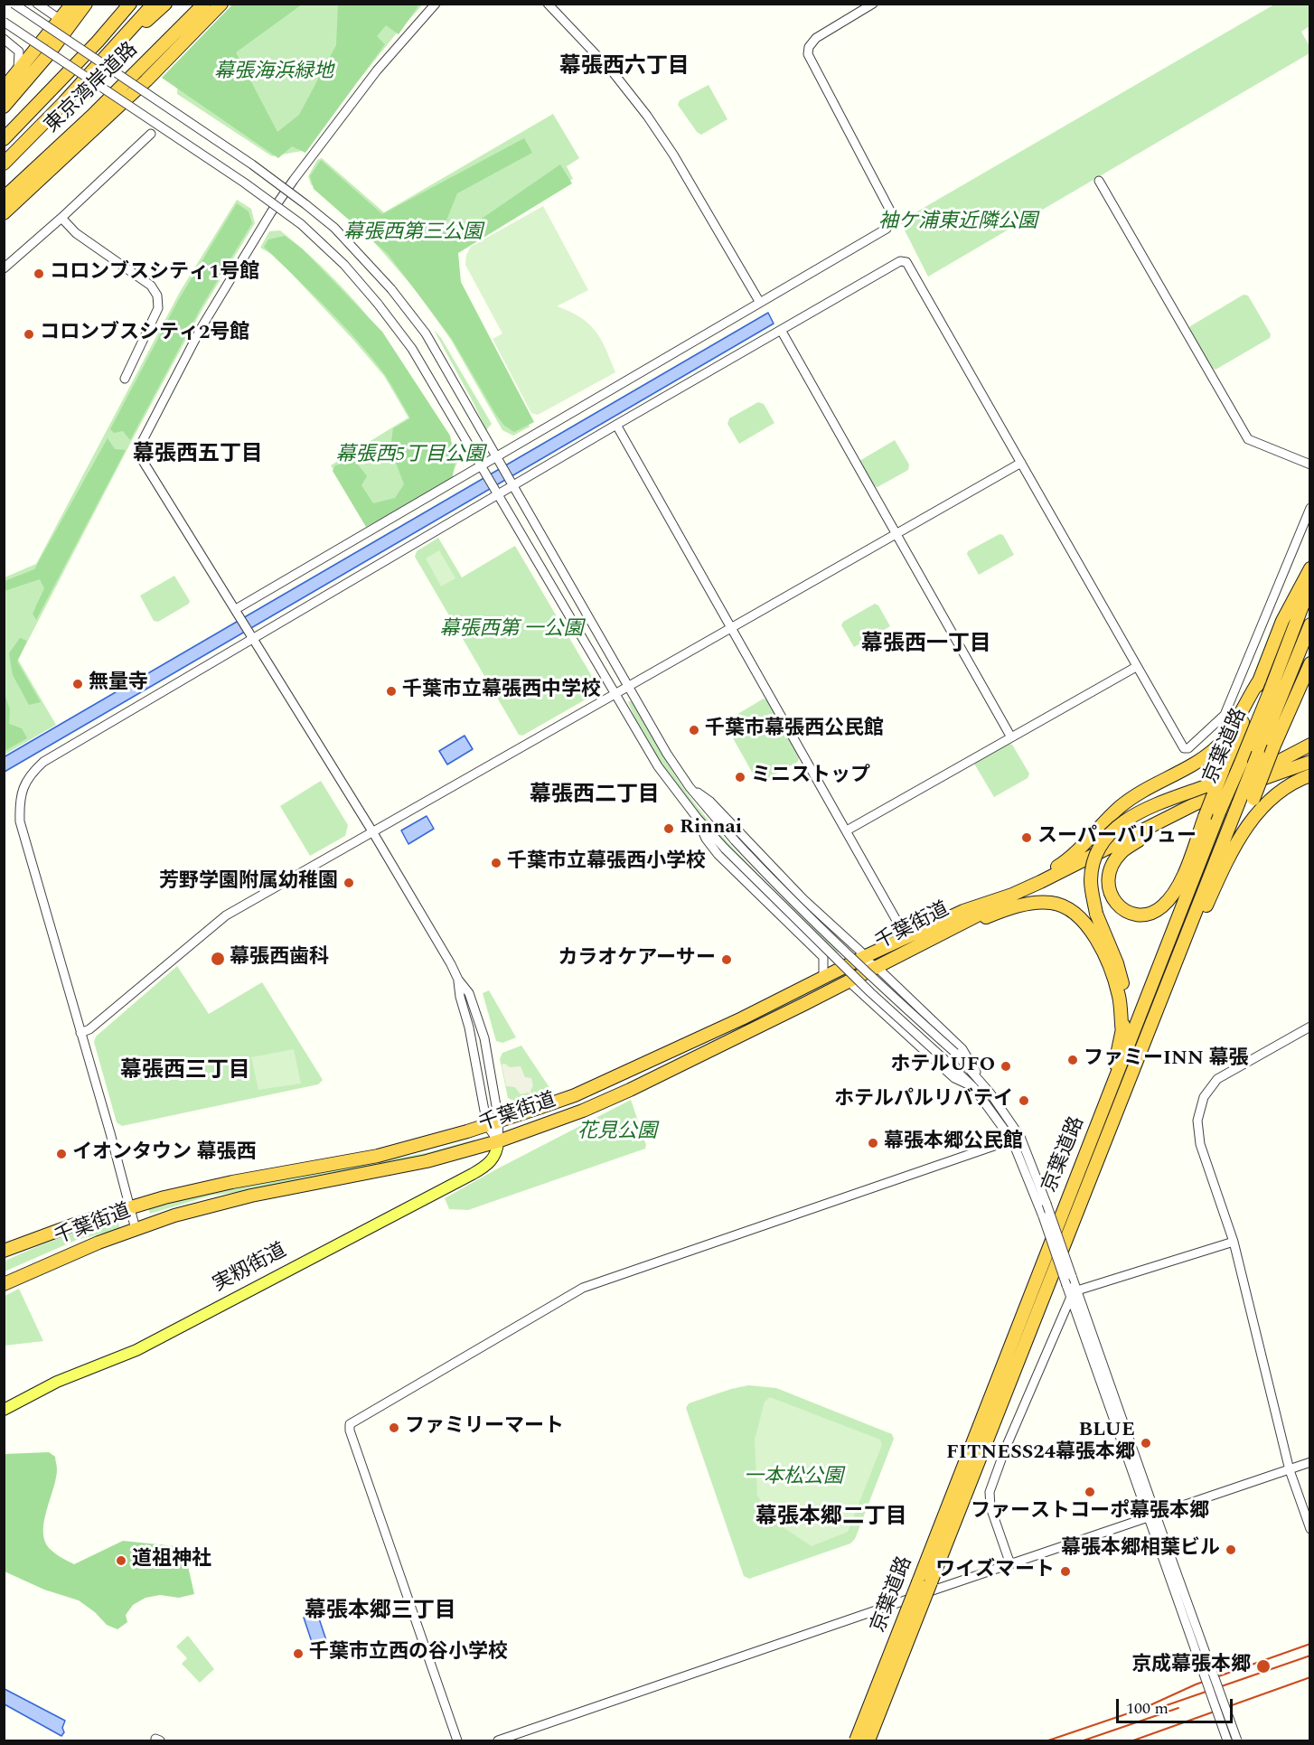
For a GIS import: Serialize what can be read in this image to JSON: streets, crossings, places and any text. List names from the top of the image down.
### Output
{
  "streets": {
    "highway": ["東京湾岸道路", "京葉道路", "千葉街道"],
    "main road": ["実籾街道"]
  },
  "crossings": [
    ["千葉街道", "実籾街道"]
  ],
  "districts": [
    "幕張西六丁目",
    "幕張西五丁目",
    "幕張西一丁目",
    "幕張西二丁目",
    "幕張西三丁目",
    "幕張本郷二丁目",
    "幕張本郷三丁目"
  ],
  "parks": [
    "幕張海浜緑地",
    "袖ケ浦東近隣公園",
    "幕張西第三公園",
    "幕張西5丁目公園",
    "幕張西第 一公園",
    "花見公園",
    "一本松公園"
  ],
  "places": [
    "コロンブスシティ1号館",
    "コロンブスシティ2号館",
    "無量寺",
    "千葉市立幕張西中学校",
    "千葉市幕張西公民館",
    "ミニストップ",
    "Rinnai",
    "スーパーバリュー",
    "千葉市立幕張西小学校",
    "芳野学園附属幼稚園",
    "幕張西歯科",
    "カラオケアーサー",
    "ファミーINN 幕張",
    "ホテルUFO",
    "ホテルパルリバテイ",
    "幕張本郷公民館",
    "イオンタウン 幕張西",
    "ファミリーマート",
    "BLUE FITNESS24幕張本郷",
    "ファーストコーポ幕張本郷",
    "幕張本郷相葉ビル",
    "道祖神社",
    "ワイズマート",
    "千葉市立西の谷小学校",
    "京成幕張本郷"
  ],
  "scale_bar": "100 m"
}
